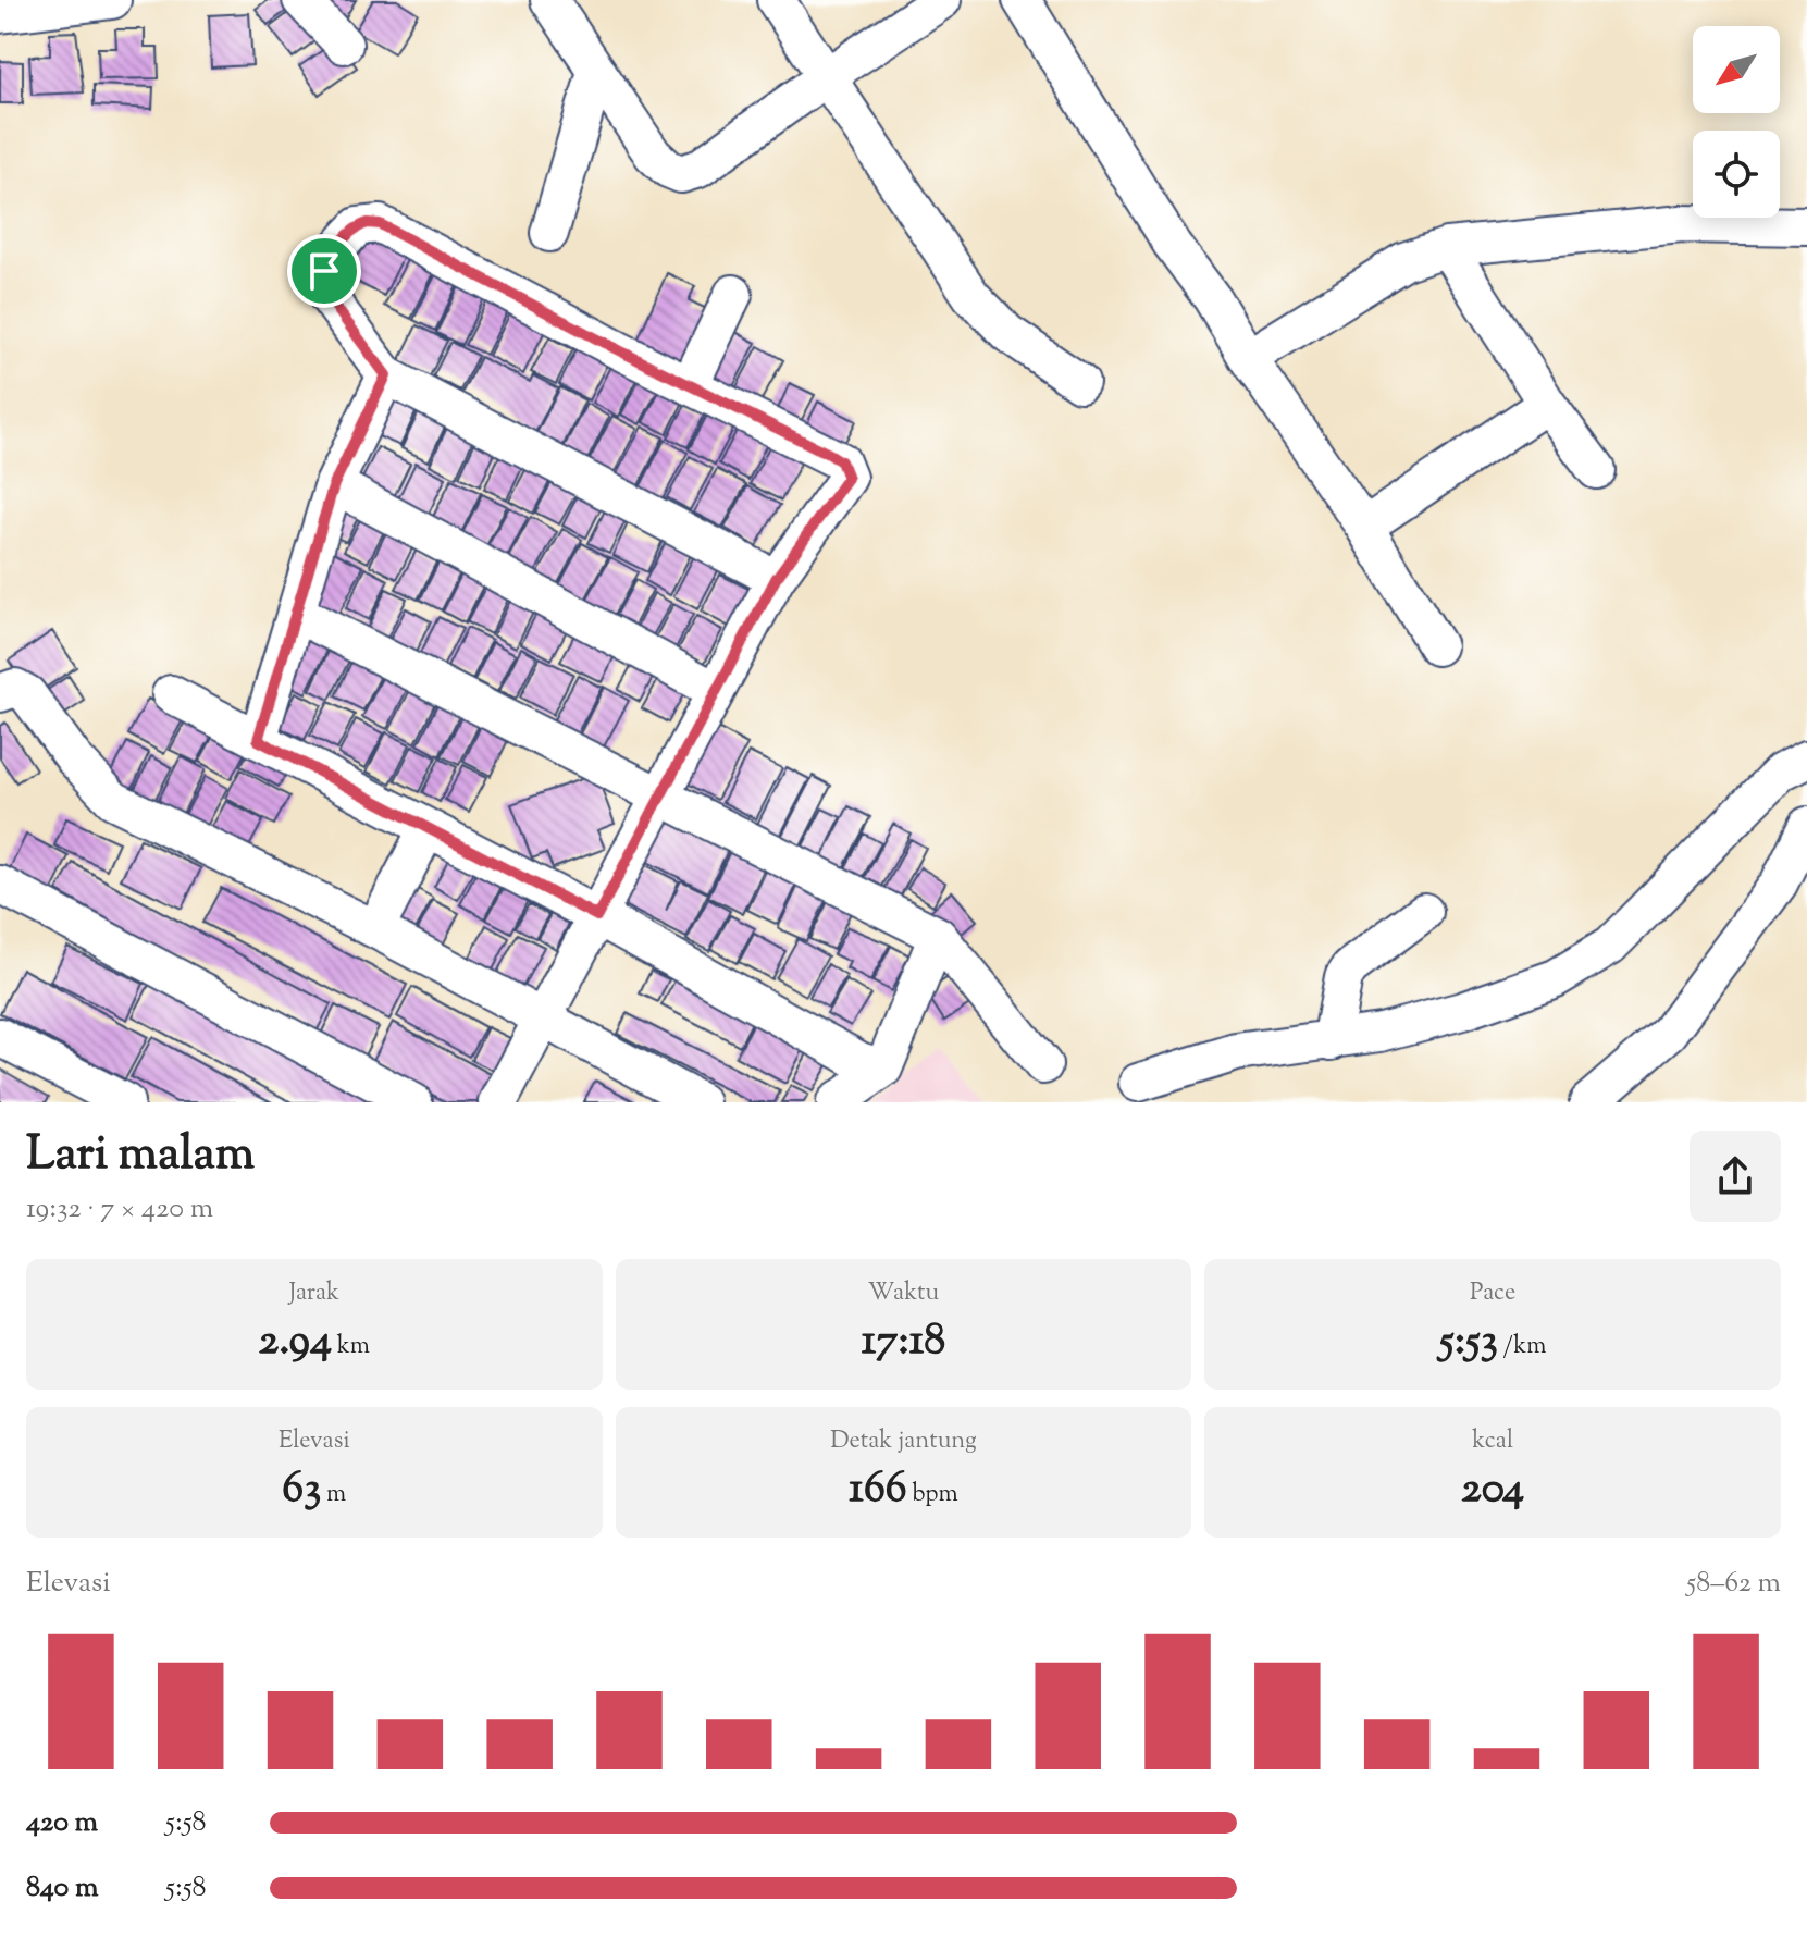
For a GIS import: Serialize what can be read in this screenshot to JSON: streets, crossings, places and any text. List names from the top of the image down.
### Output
{
  "north": "bottom left",
  "page": {
    "heading": ["Lari malam", "19:32 · 7 × 420 m"],
    "stats": [
      ["Jarak", "2.94 km"],
      ["Waktu", "17:18"],
      ["Pace", "5:53 /km"],
      ["Elevasi", "63 m"],
      ["Detak jantung", "166 bpm"],
      ["kcal", "204"]
    ],
    "chart": ["Elevasi", "58–62 m"],
    "list": [
      {
        "name": "420 m",
        "note": "5:58"
      },
      {
        "name": "840 m",
        "note": "5:58"
      }
    ]
  }
}
